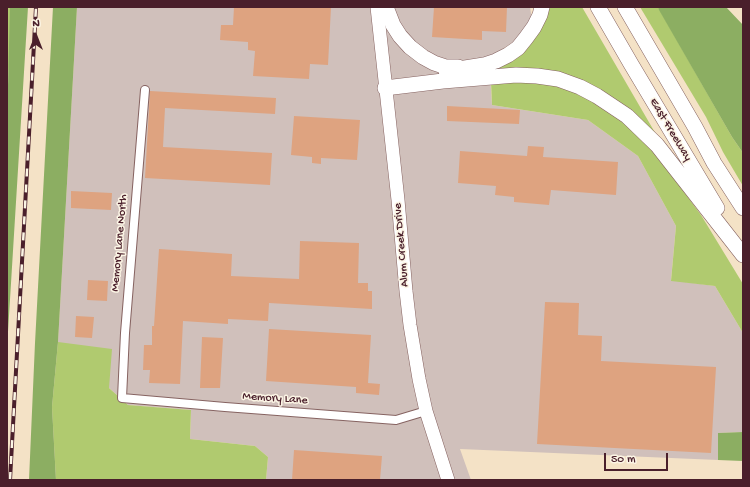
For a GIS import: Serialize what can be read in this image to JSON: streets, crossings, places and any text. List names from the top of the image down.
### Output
{
  "streets": {
    "highway": ["East Freeway"],
    "main road": ["Alum Creek Drive"],
    "street": ["Memory Lane North", "Memory Lane"]
  },
  "crossings": [
    ["Memory Lane North", "Memory Lane"],
    ["Alum Creek Drive", "Memory Lane"]
  ],
  "scale_bar": "50 m",
  "north": "top"
}
